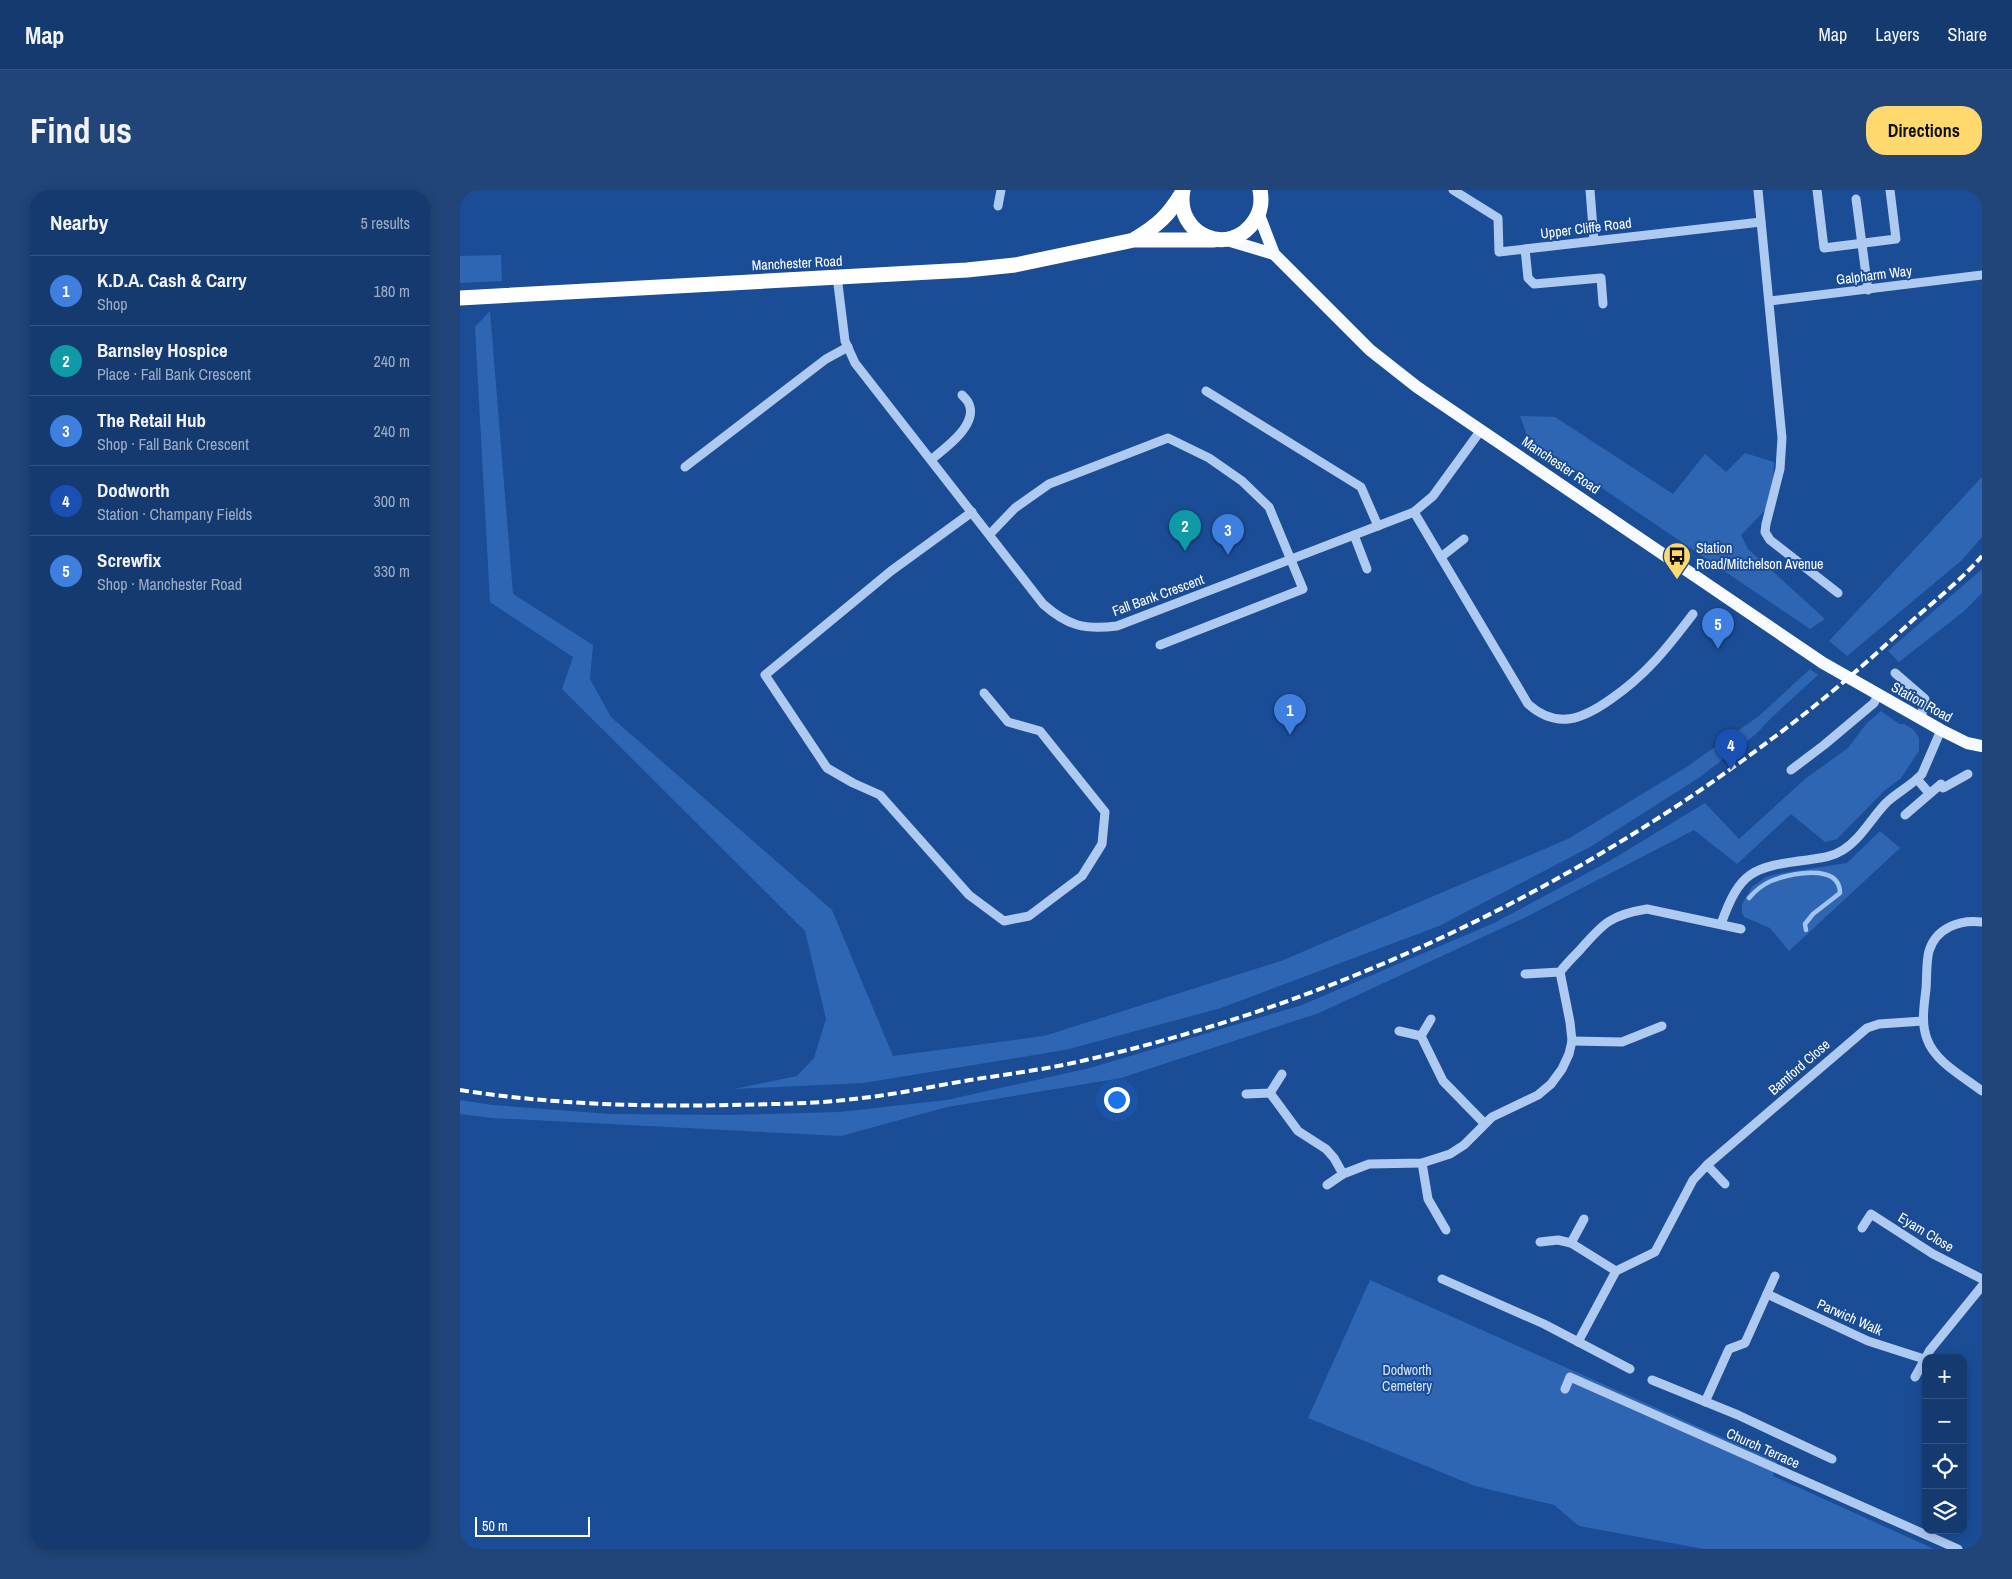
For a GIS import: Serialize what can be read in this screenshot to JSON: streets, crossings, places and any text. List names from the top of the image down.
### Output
{
  "streets": {
    "highway": ["Manchester Road"],
    "main road": ["Station Road"],
    "street": [
      "Upper Cliffe Road",
      "Galpharm Way",
      "Fall Bank Crescent",
      "Bamford Close",
      "Eyam Close",
      "Parwich Walk",
      "Church Terrace"
    ]
  },
  "crossings": [
    ["Manchester Road", "Fall Bank Crescent"],
    ["Manchester Road", "Station Road"]
  ],
  "parks": ["Dodworth Cemetery"],
  "places": {
    "bus stop": ["Station Road/Mitchelson Avenue"]
  },
  "scale_bar": "50 m",
  "page": {
    "header": "Map",
    "nav": ["Map", "Layers", "Share"],
    "buttons": "Directions",
    "title": "Find us",
    "heading": ["Nearby", "5 results"],
    "list": [
      {
        "mark": "1",
        "name": "K.D.A. Cash & Carry",
        "note": "Shop",
        "value": "180 m"
      },
      {
        "mark": "2",
        "name": "Barnsley Hospice",
        "note": "Place · Fall Bank Crescent",
        "value": "240 m"
      },
      {
        "mark": "3",
        "name": "The Retail Hub",
        "note": "Shop · Fall Bank Crescent",
        "value": "240 m"
      },
      {
        "mark": "4",
        "name": "Dodworth",
        "note": "Station · Champany Fields",
        "value": "300 m"
      },
      {
        "mark": "5",
        "name": "Screwfix",
        "note": "Shop · Manchester Road",
        "value": "330 m"
      }
    ],
    "pins": [
      "2",
      "3",
      "5",
      "1",
      "4"
    ],
    "map_buttons": ["+", "−"],
    "scale": "50 m"
  }
}
